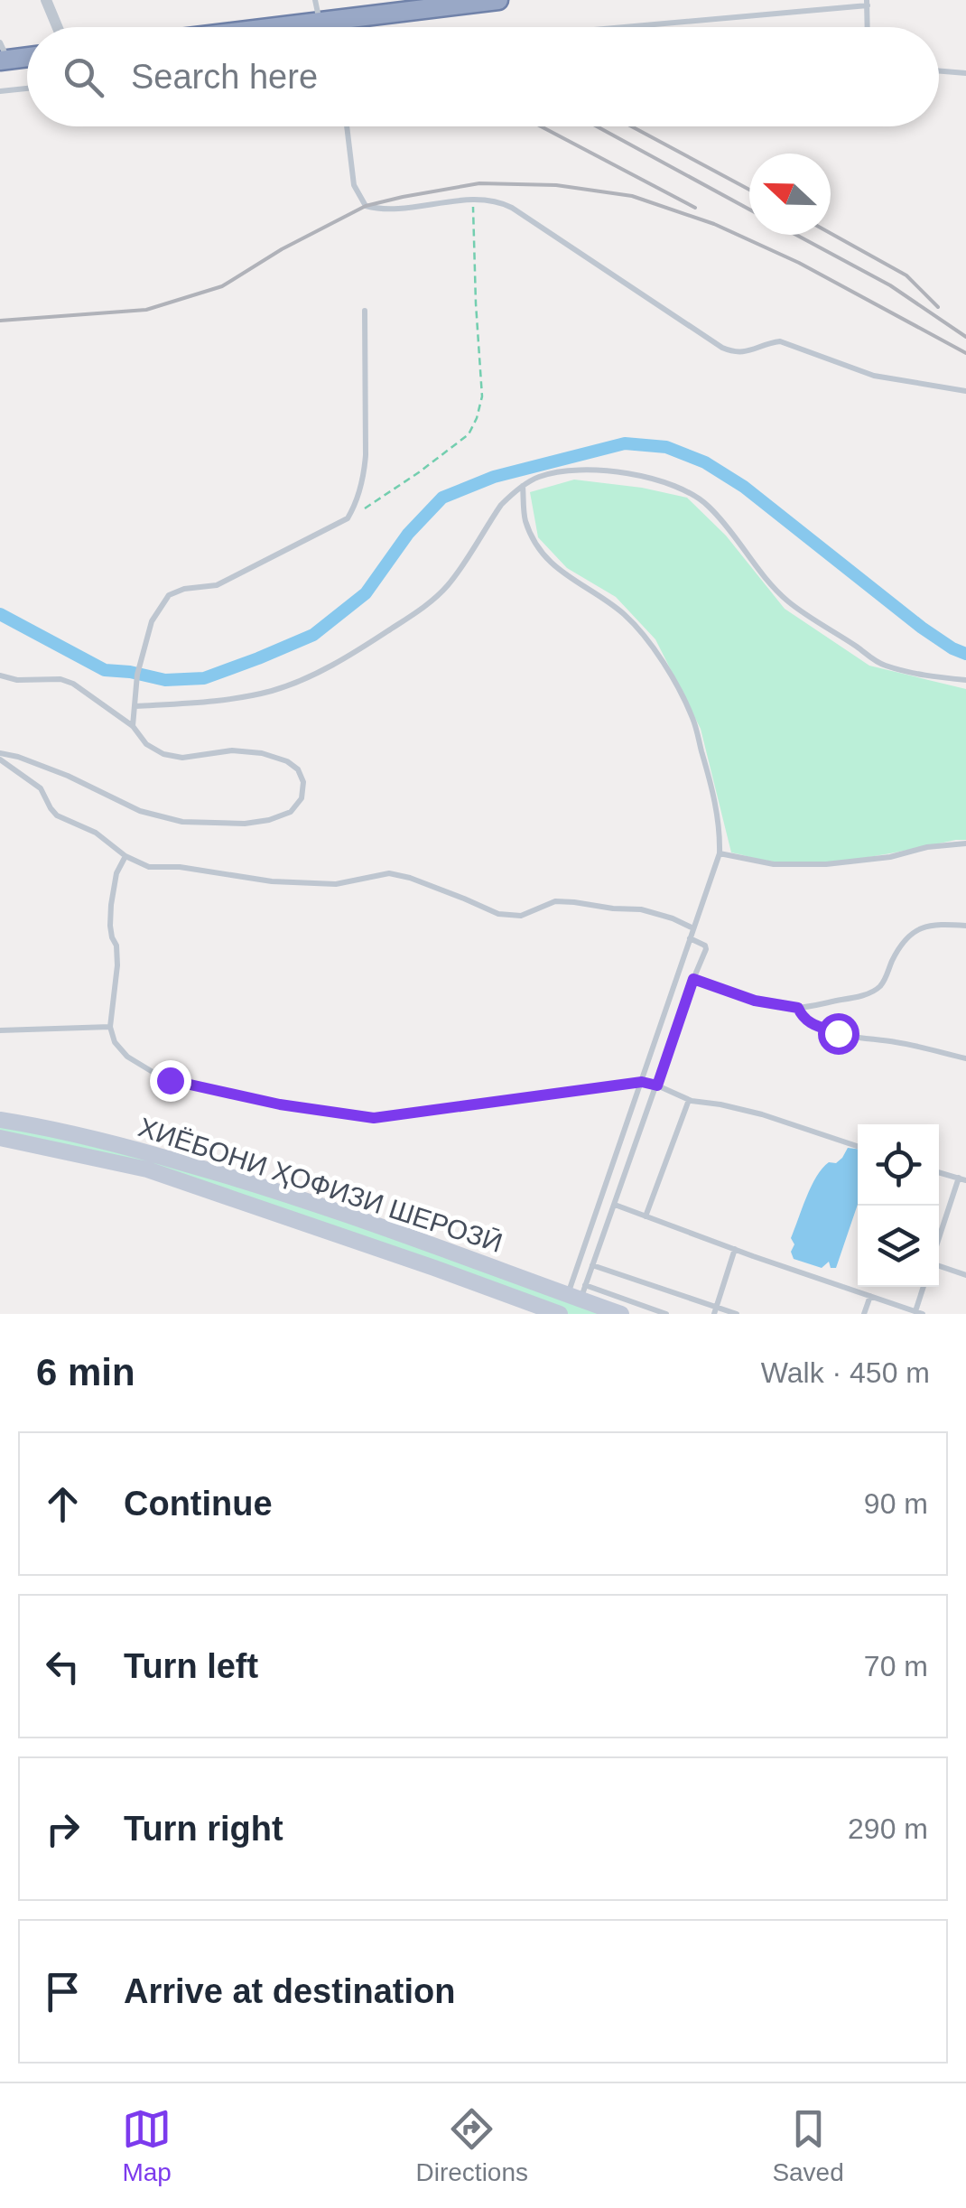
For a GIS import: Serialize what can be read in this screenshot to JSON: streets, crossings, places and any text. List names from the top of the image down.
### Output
{
  "streets": {
    "main road": ["ХИЁБОНИ ҲОФИЗИ ШЕРОЗӢ"]
  },
  "north": "left",
  "page": {
    "search": "Search here",
    "heading": ["6 min", "Walk · 450 m"],
    "list": [
      ["Continue", "90 m"],
      ["Turn left", "70 m"],
      ["Turn right", "290 m"],
      "Arrive at destination"
    ],
    "nav": ["Map", "Directions", "Saved"]
  }
}
